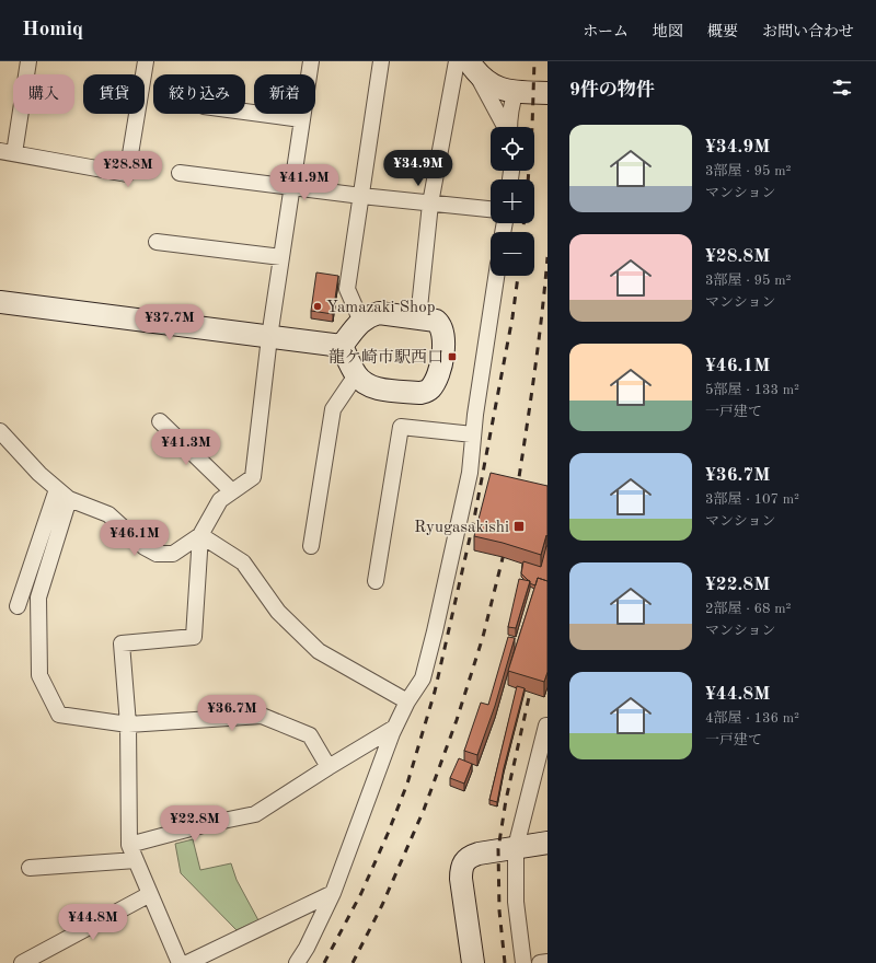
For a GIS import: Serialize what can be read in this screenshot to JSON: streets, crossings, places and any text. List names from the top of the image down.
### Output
{
  "places": {
    "other": ["Yamazaki Shop"],
    "transit": ["龍ケ崎市駅西口", "Ryugasakishi"]
  },
  "page": {
    "header": "Homiq",
    "nav": [
      "ホーム",
      "地図",
      "概要",
      "お問い合わせ"
    ],
    "heading": "9件の物件",
    "chip": [
      "購入",
      "賃貸",
      "絞り込み",
      "新着"
    ],
    "list": [
      {
        "name": "¥34.9M",
        "note": "3部屋 · 95 m² · マンション"
      },
      {
        "name": "¥28.8M",
        "note": "3部屋 · 95 m² · マンション"
      },
      {
        "name": "¥46.1M",
        "note": "5部屋 · 133 m² · 一戸建て"
      },
      {
        "name": "¥36.7M",
        "note": "3部屋 · 107 m² · マンション"
      },
      {
        "name": "¥22.8M",
        "note": "2部屋 · 68 m² · マンション"
      },
      {
        "name": "¥44.8M",
        "note": "4部屋 · 136 m² · 一戸建て"
      }
    ],
    "map_buttons": ["+", "−"],
    "price": [
      "¥34.9M",
      "¥28.8M",
      "¥41.9M",
      "¥37.7M",
      "¥41.3M",
      "¥46.1M",
      "¥36.7M",
      "¥22.8M",
      "¥44.8M"
    ]
  }
}
